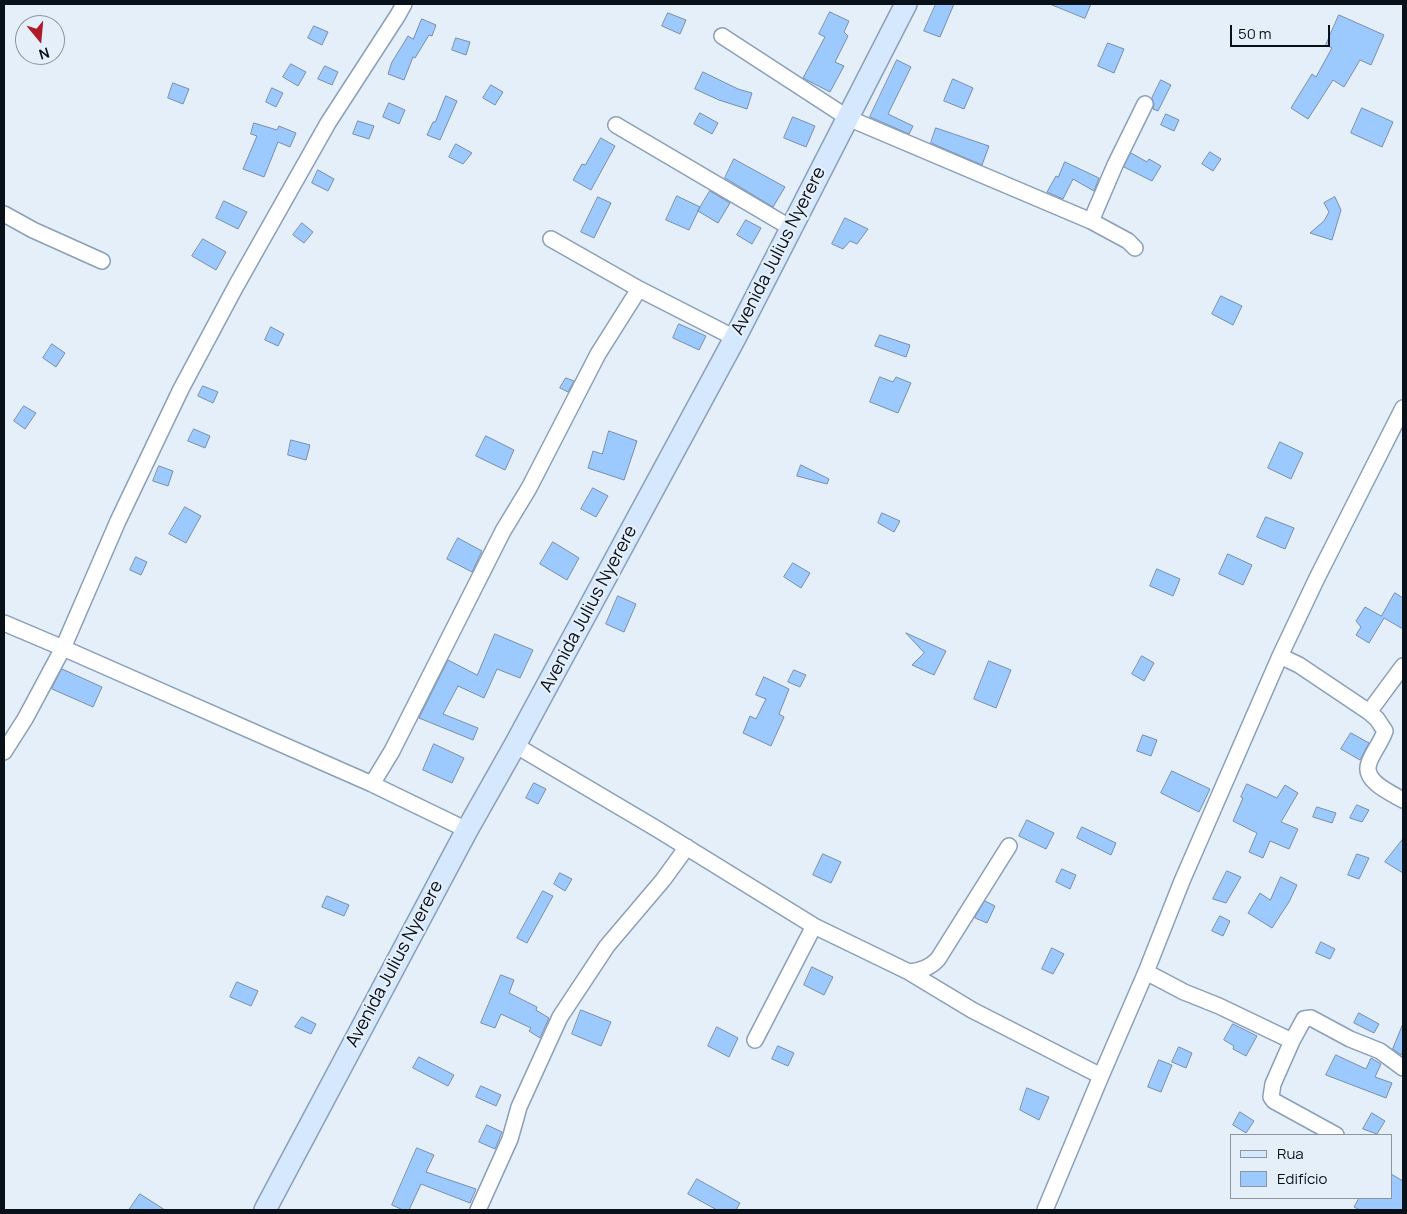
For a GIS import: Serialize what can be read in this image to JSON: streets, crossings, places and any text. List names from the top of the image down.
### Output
{
  "streets": {
    "street": ["Avenida Julius Nyerere"]
  },
  "legend": ["Rua", "Edifício"],
  "scale_bar": "50 m",
  "north": "bottom"
}
